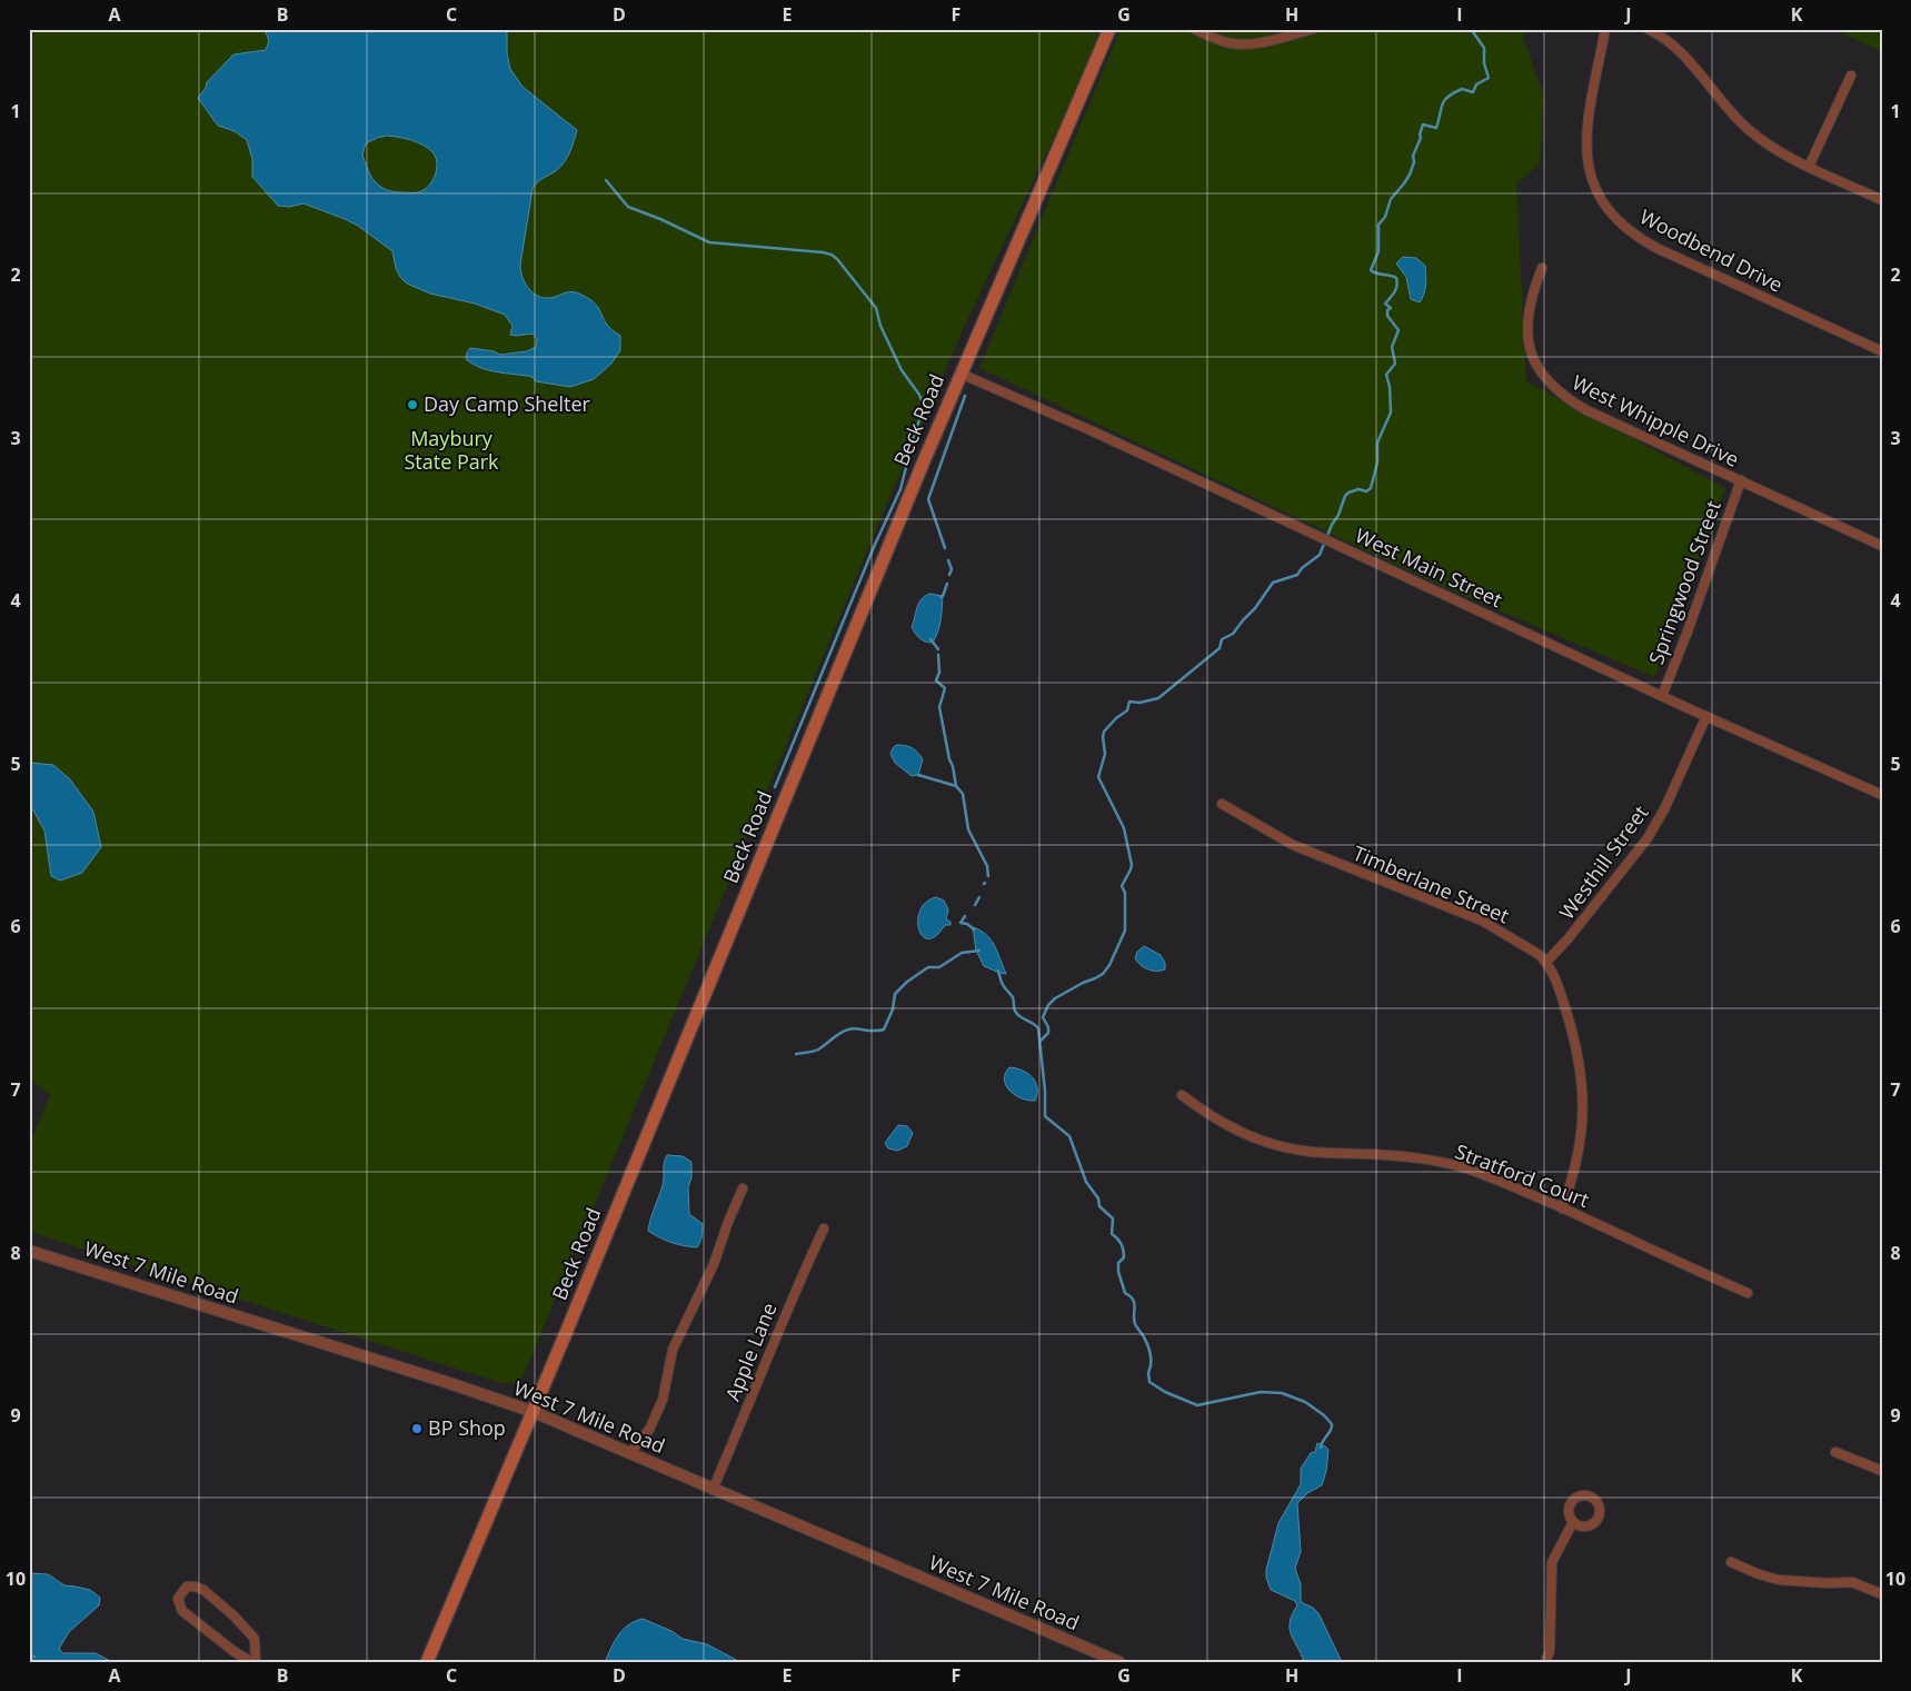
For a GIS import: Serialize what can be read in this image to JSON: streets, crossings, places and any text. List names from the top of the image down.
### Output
{
  "streets": {
    "main road": ["Beck Road"],
    "street": [
      "Woodbend Drive",
      "West Whipple Drive",
      "West Main Street",
      "Springwood Street",
      "Westhill Street",
      "Timberlane Street",
      "Stratford Court",
      "West 7 Mile Road",
      "Apple Lane"
    ]
  },
  "crossings": [
    ["Beck Road", "West Main Street"],
    ["Beck Road", "West 7 Mile Road"],
    ["West Whipple Drive", "Springwood Street"],
    ["West Main Street", "Springwood Street"],
    ["West Main Street", "Westhill Street"],
    ["Westhill Street", "Timberlane Street"],
    ["Timberlane Street", "Stratford Court"],
    ["West 7 Mile Road", "Apple Lane"]
  ],
  "parks": ["Maybury State Park"],
  "places": ["Day Camp Shelter", "BP Shop"],
  "grid": {
    "columns": [
      "A",
      "B",
      "C",
      "D",
      "E",
      "F",
      "G",
      "H",
      "I",
      "J",
      "K"
    ],
    "rows": [
      "1",
      "2",
      "3",
      "4",
      "5",
      "6",
      "7",
      "8",
      "9",
      "10"
    ]
  }
}
